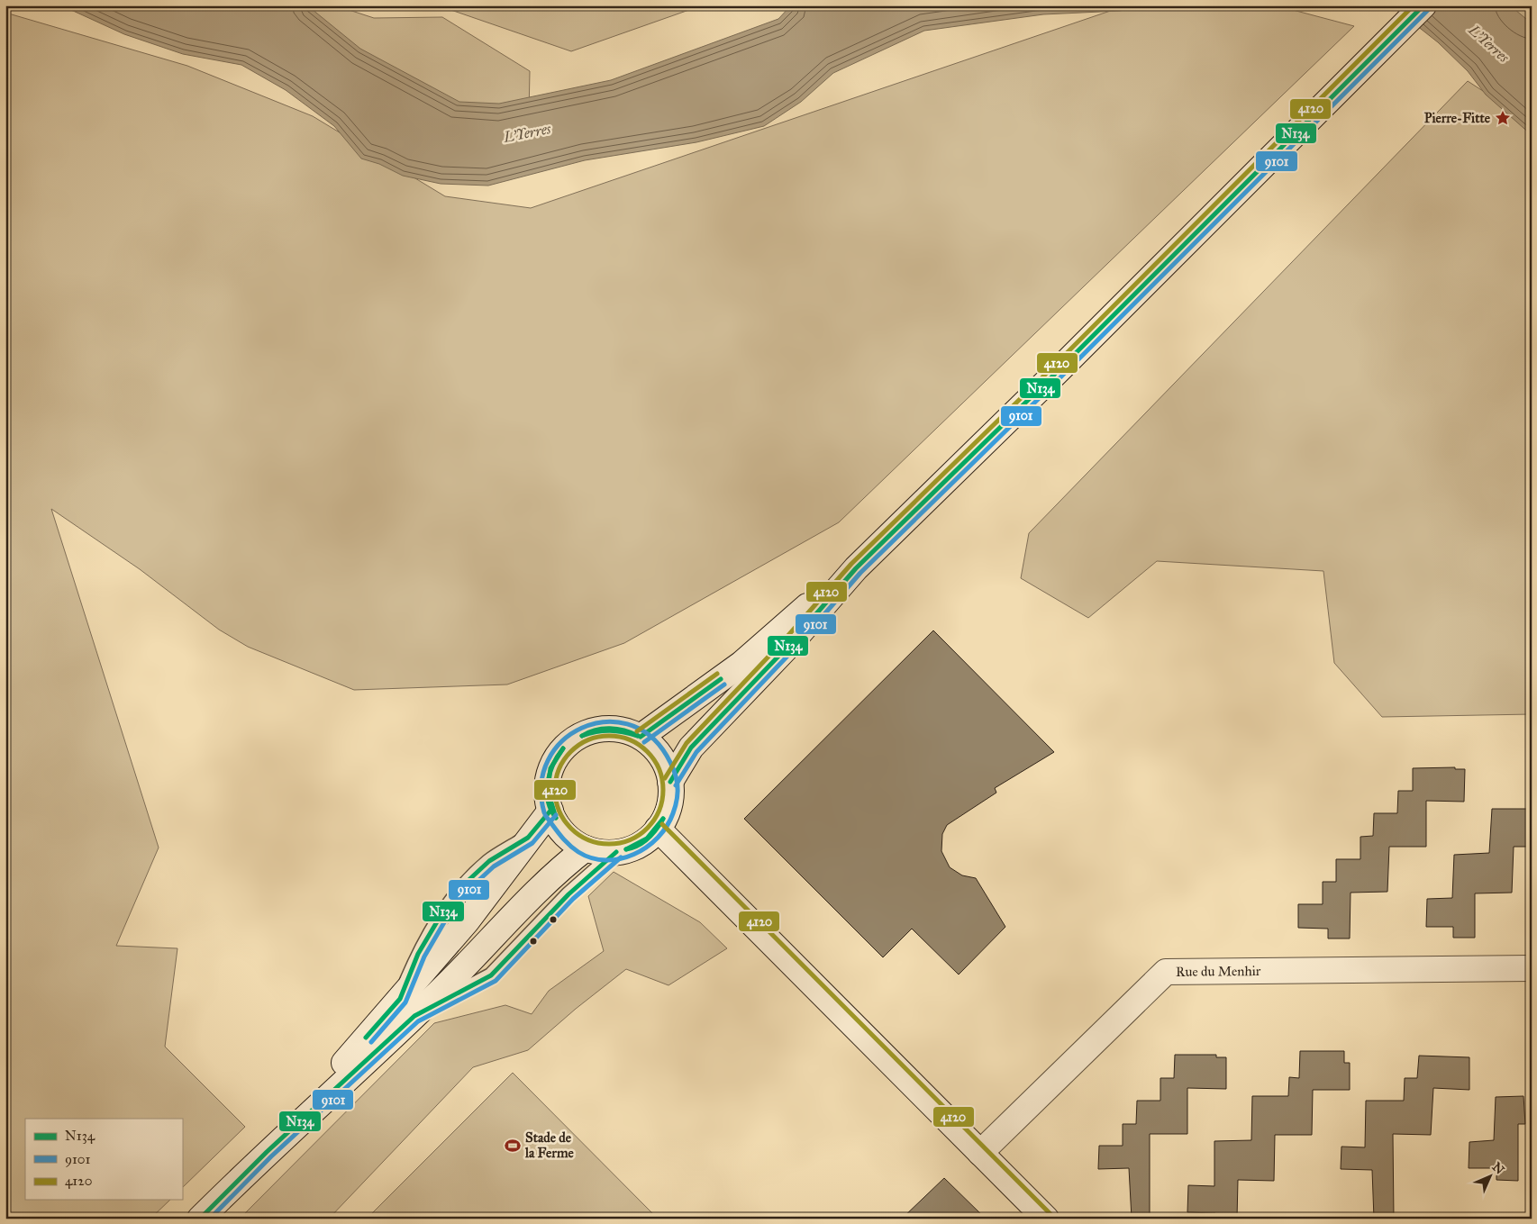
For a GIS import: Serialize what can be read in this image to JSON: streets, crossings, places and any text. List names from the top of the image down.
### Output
{
  "streets": {
    "main road": ["Rue du Menhir"]
  },
  "water": ["L'Yerres"],
  "places": {
    "place": ["Pierre-Fitte"],
    "sports": ["Stade de la Ferme"]
  },
  "lines": ["transit line N134", "transit line 4120", "transit line 9101"],
  "legend": ["N134", "9101", "4120"],
  "north": "top right"
}
